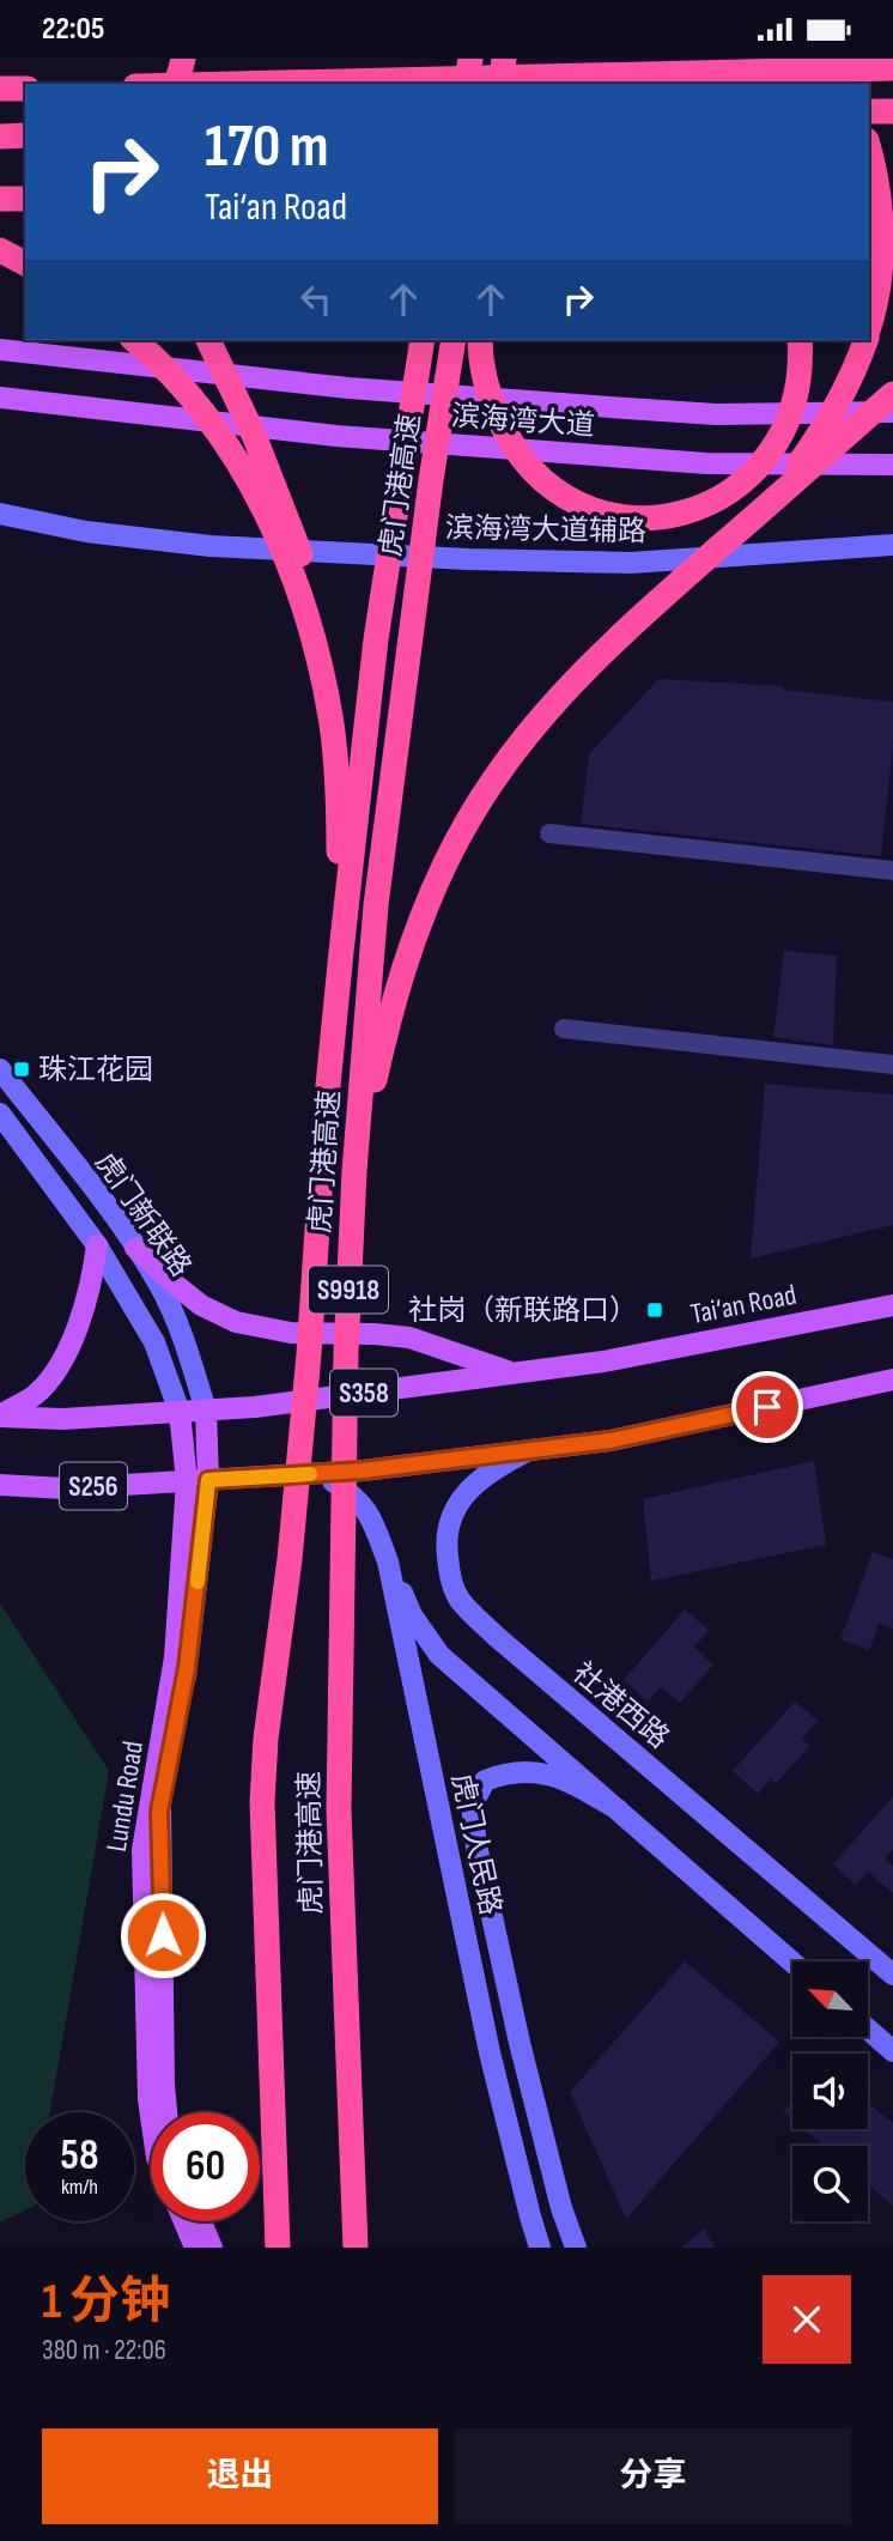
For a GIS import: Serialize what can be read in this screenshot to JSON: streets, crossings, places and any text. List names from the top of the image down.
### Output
{
  "streets": {
    "highway": ["虎门港高速", "S9918"],
    "main road": [
      "滨海湾大道",
      "滨海湾大道辅路",
      "虎门新联路",
      "Tai‘an Road",
      "S358",
      "S256",
      "社港西路",
      "Lundu Road",
      "虎门人民路"
    ]
  },
  "crossings": [
    ["虎门新联路", "Tai‘an Road"],
    ["虎门新联路", "Lundu Road"],
    ["Tai‘an Road", "Lundu Road"],
    ["S256", "Lundu Road"]
  ],
  "places": {
    "transit": ["珠江花园", "社岗（新联路口）"]
  },
  "north": "top left",
  "page": {
    "status": "22:05",
    "turn": ["170 m", "Tai‘an Road"],
    "speed": "58 km/h",
    "limit": "60",
    "heading": ["1 分钟", "380 m · 22:06"],
    "buttons": ["退出", "分享"]
  }
}
